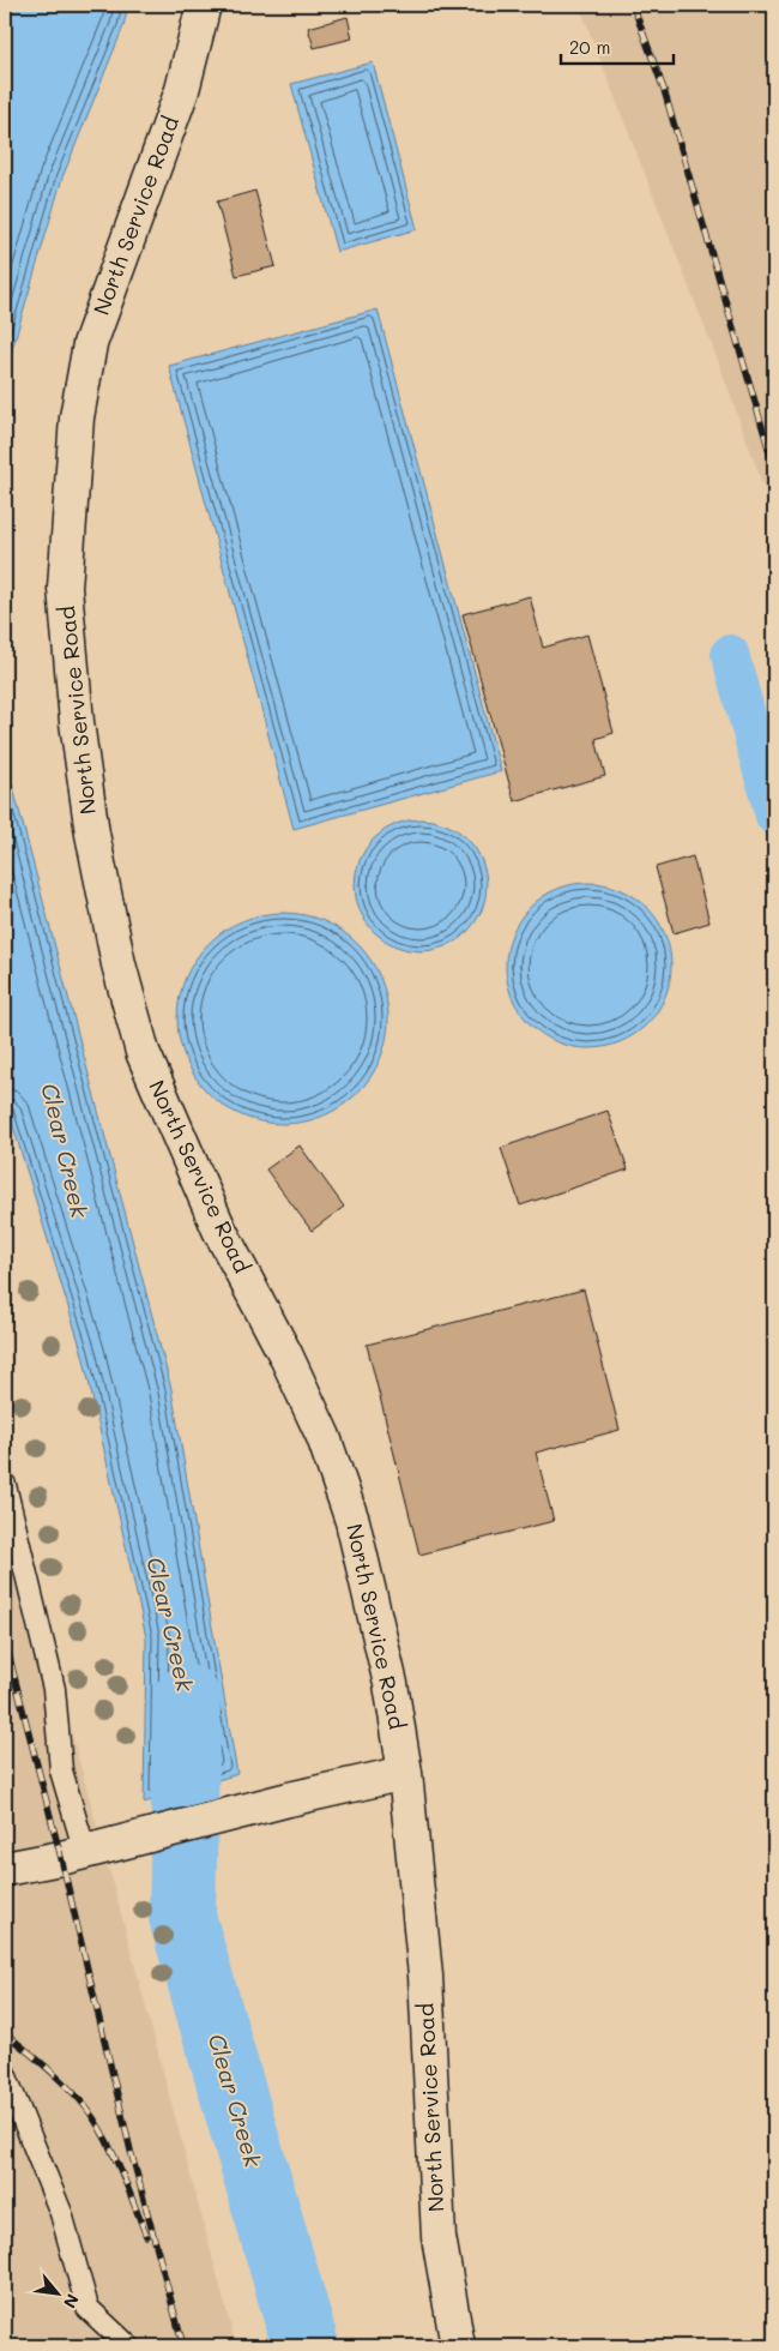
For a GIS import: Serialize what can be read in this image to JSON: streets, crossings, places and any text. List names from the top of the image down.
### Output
{
  "streets": {
    "street": ["North Service Road"]
  },
  "water": ["Clear Creek"],
  "scale_bar": "20 m",
  "north": "bottom right"
}
